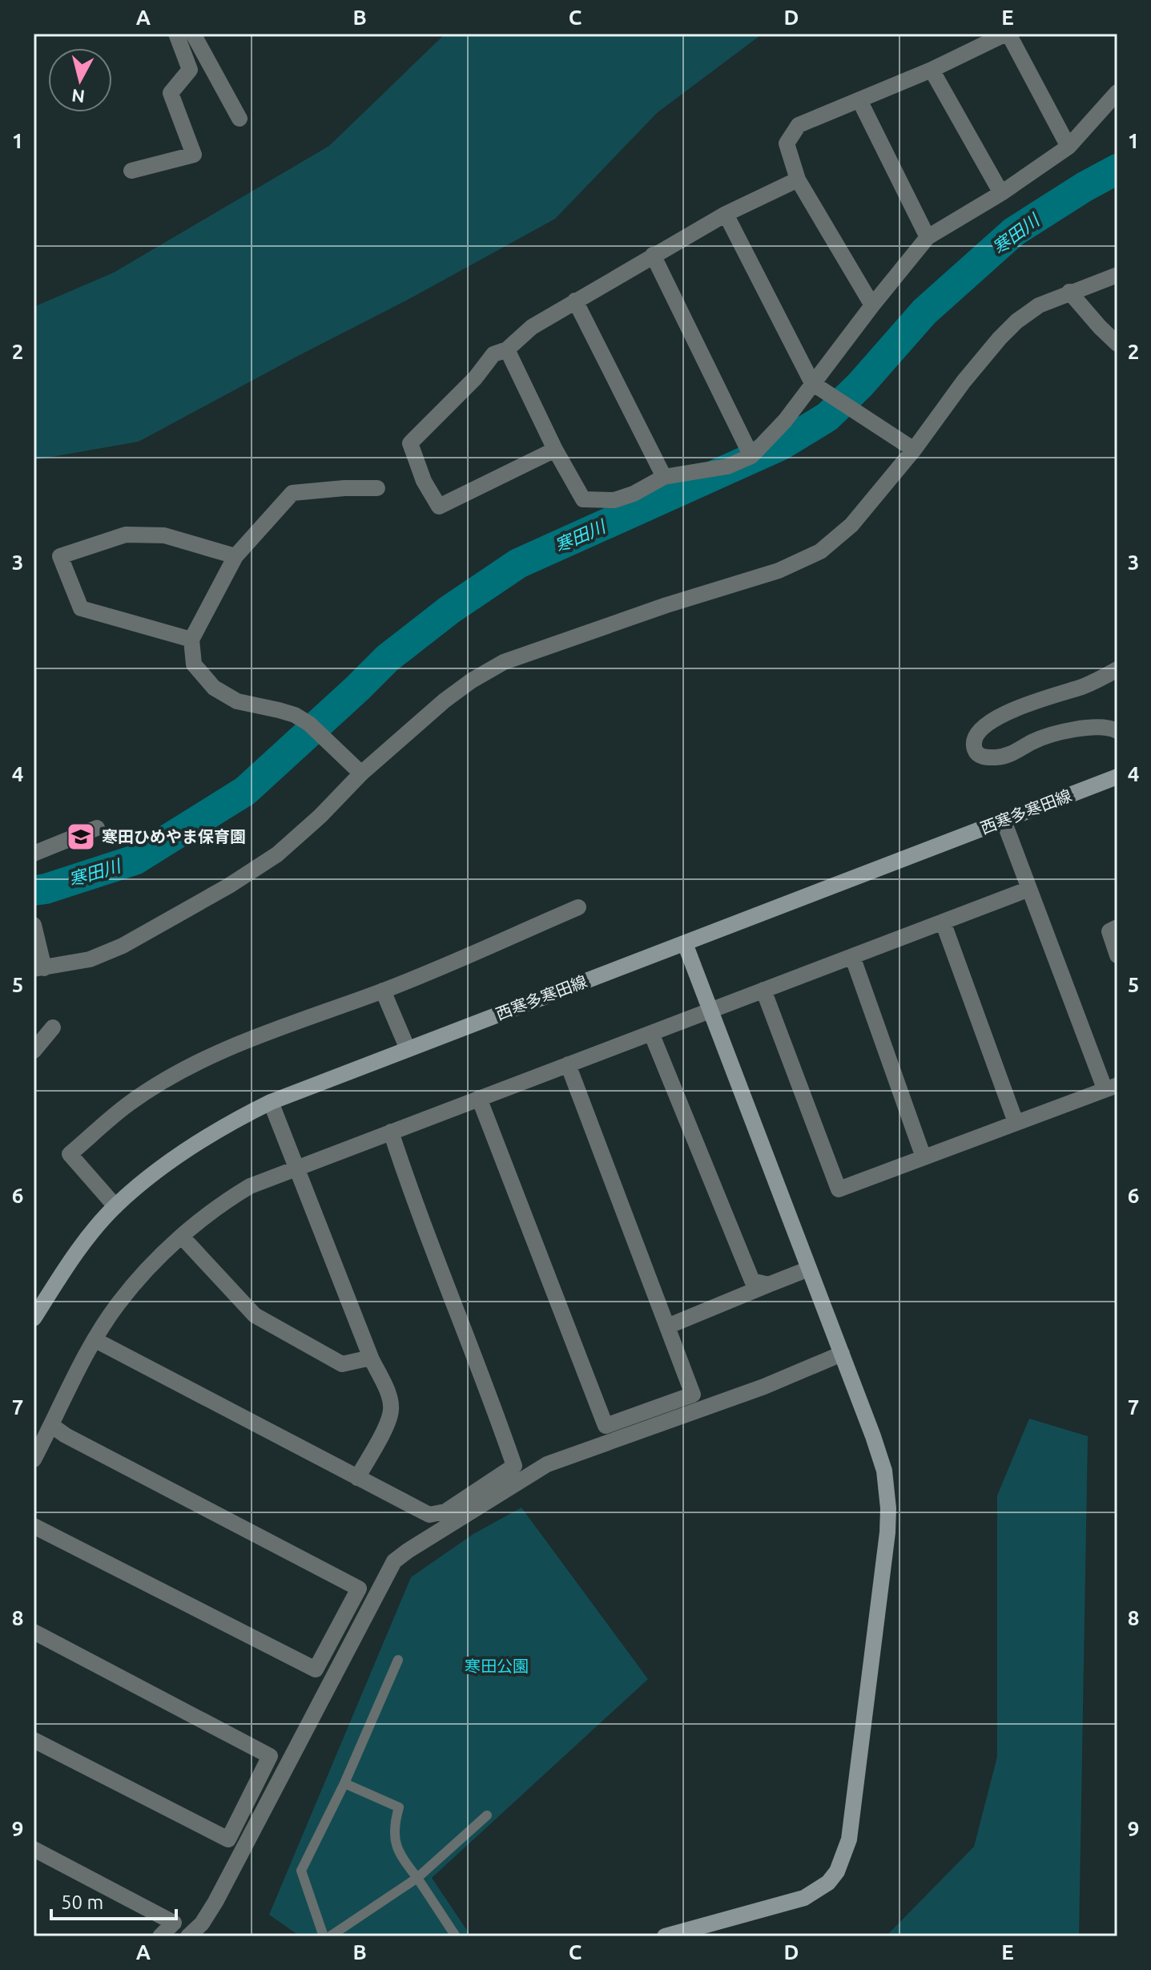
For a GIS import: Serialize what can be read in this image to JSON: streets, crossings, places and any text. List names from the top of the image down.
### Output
{
  "streets": {
    "main road": ["西寒多寒田線"]
  },
  "water": ["寒田川"],
  "parks": ["寒田公園"],
  "places": {
    "school or university": ["寒田ひめやま保育園"]
  },
  "scale_bar": "50 m",
  "north": "bottom",
  "grid": {
    "columns": [
      "A",
      "B",
      "C",
      "D",
      "E"
    ],
    "rows": [
      "1",
      "2",
      "3",
      "4",
      "5",
      "6",
      "7",
      "8",
      "9"
    ]
  }
}
